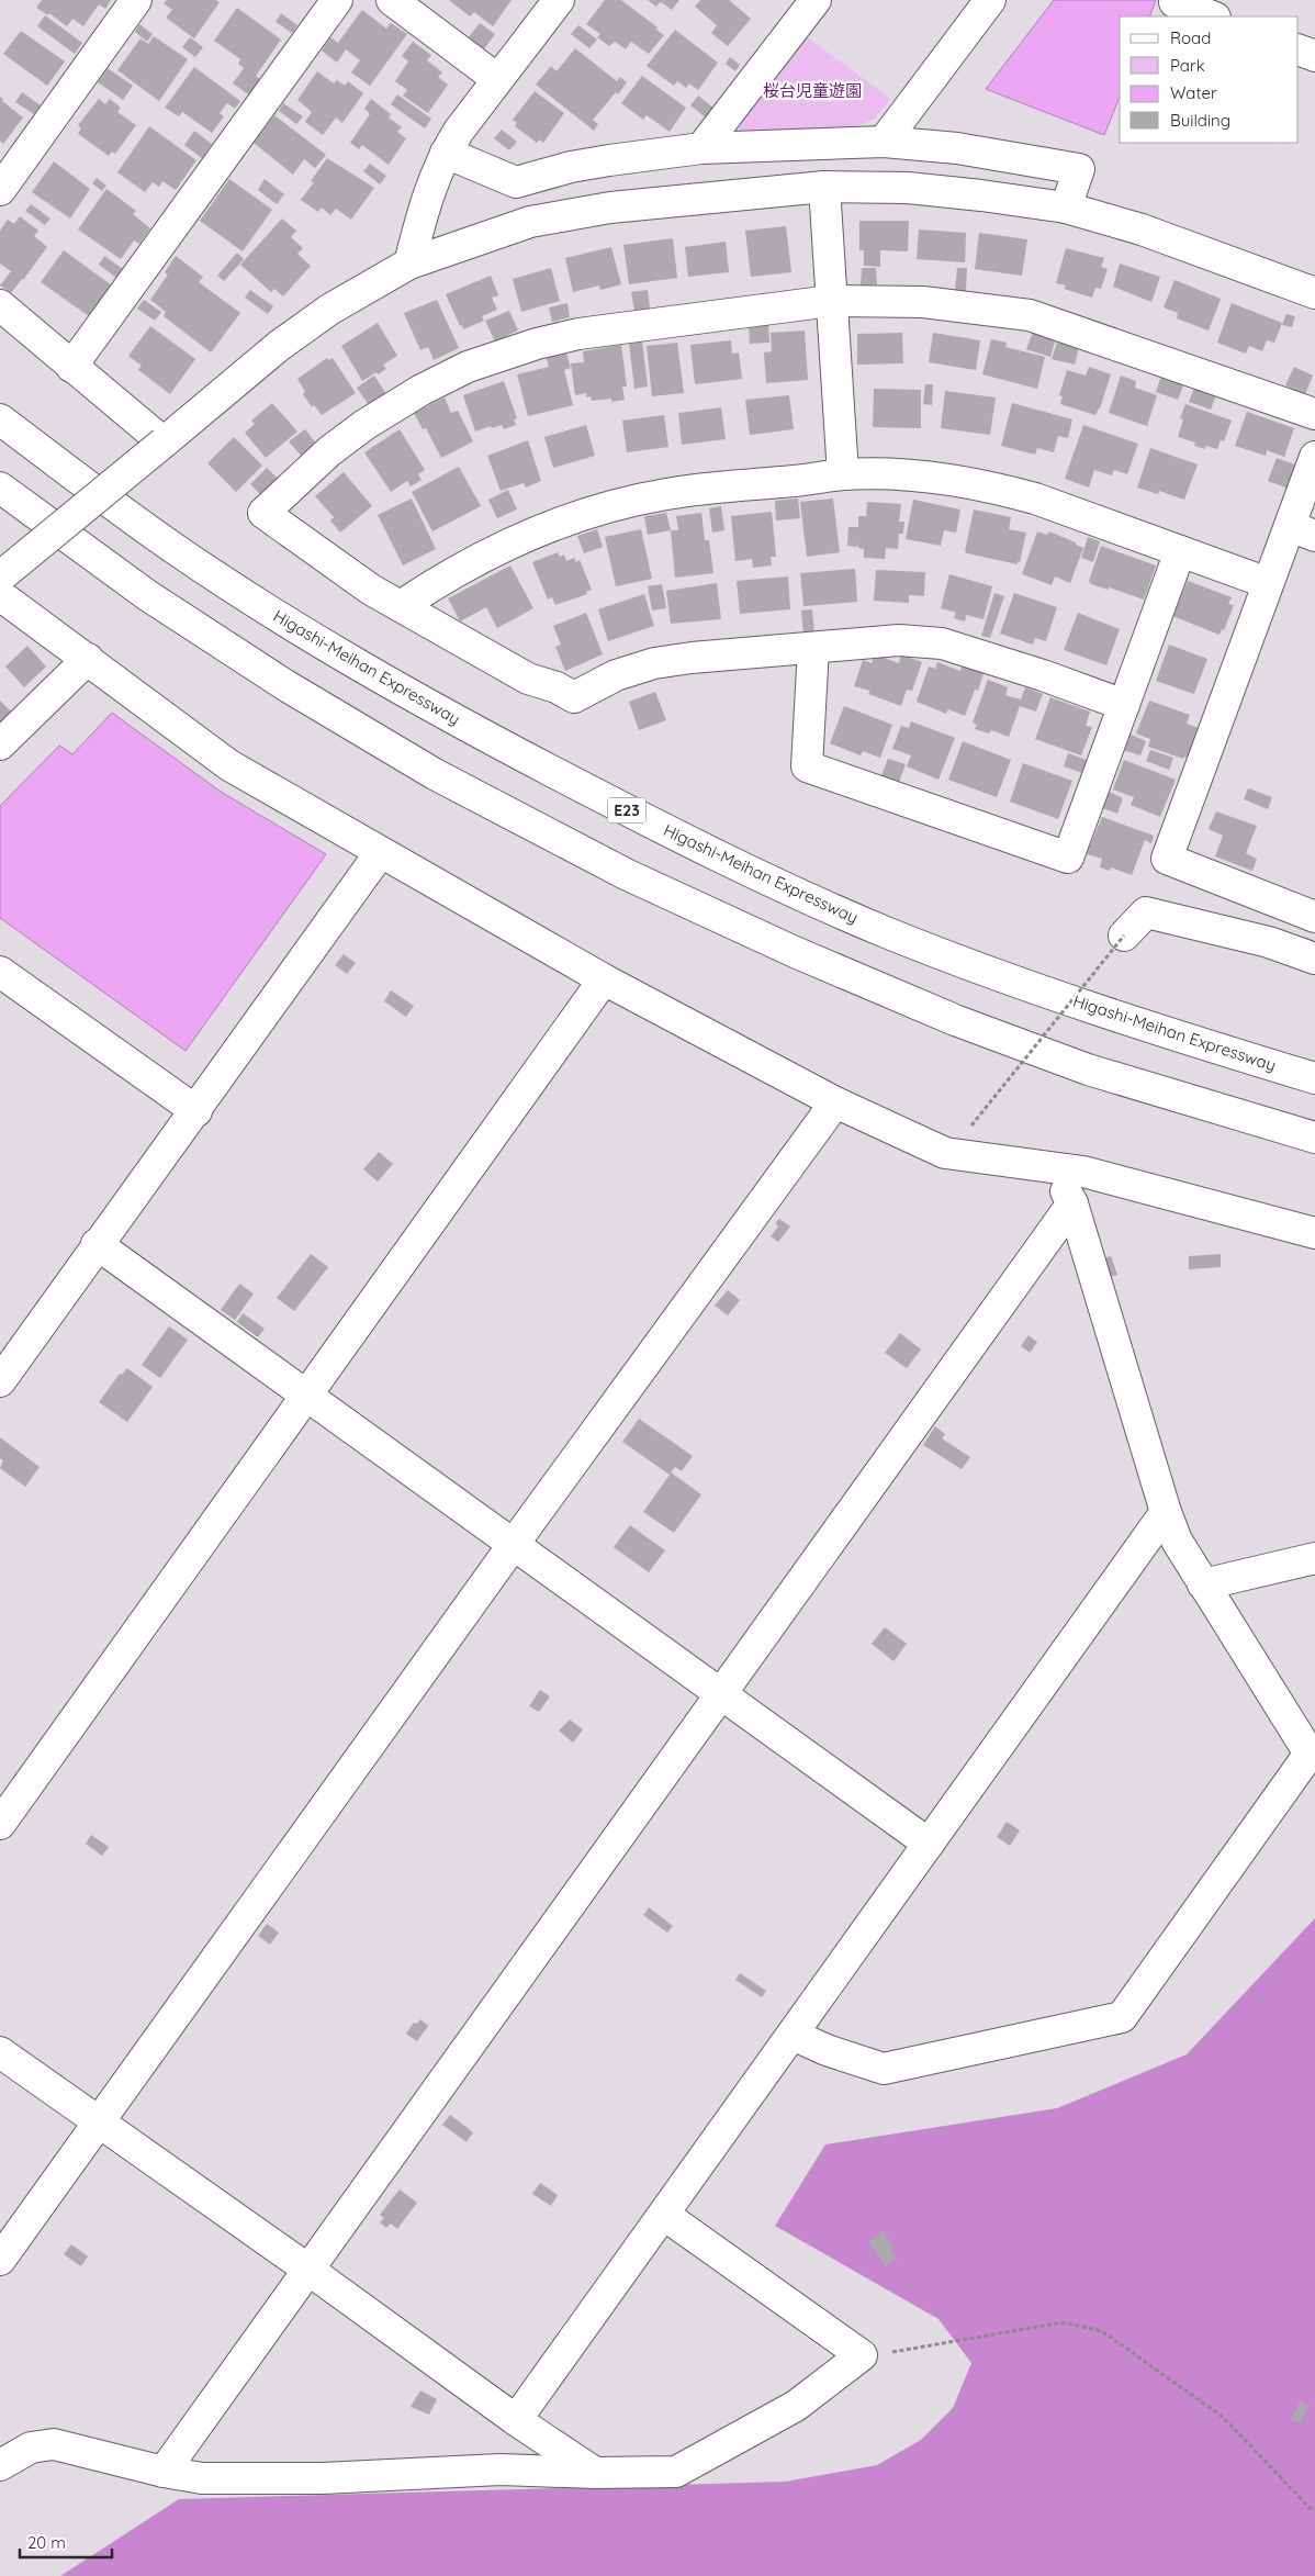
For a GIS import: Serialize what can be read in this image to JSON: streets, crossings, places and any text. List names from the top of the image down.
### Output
{
  "streets": {
    "main road": ["Higashi-Meihan Expressway", "E23"]
  },
  "parks": ["桜台児童遊園"],
  "legend": [
    "Road",
    "Park",
    "Water",
    "Building"
  ],
  "scale_bar": "20 m"
}
